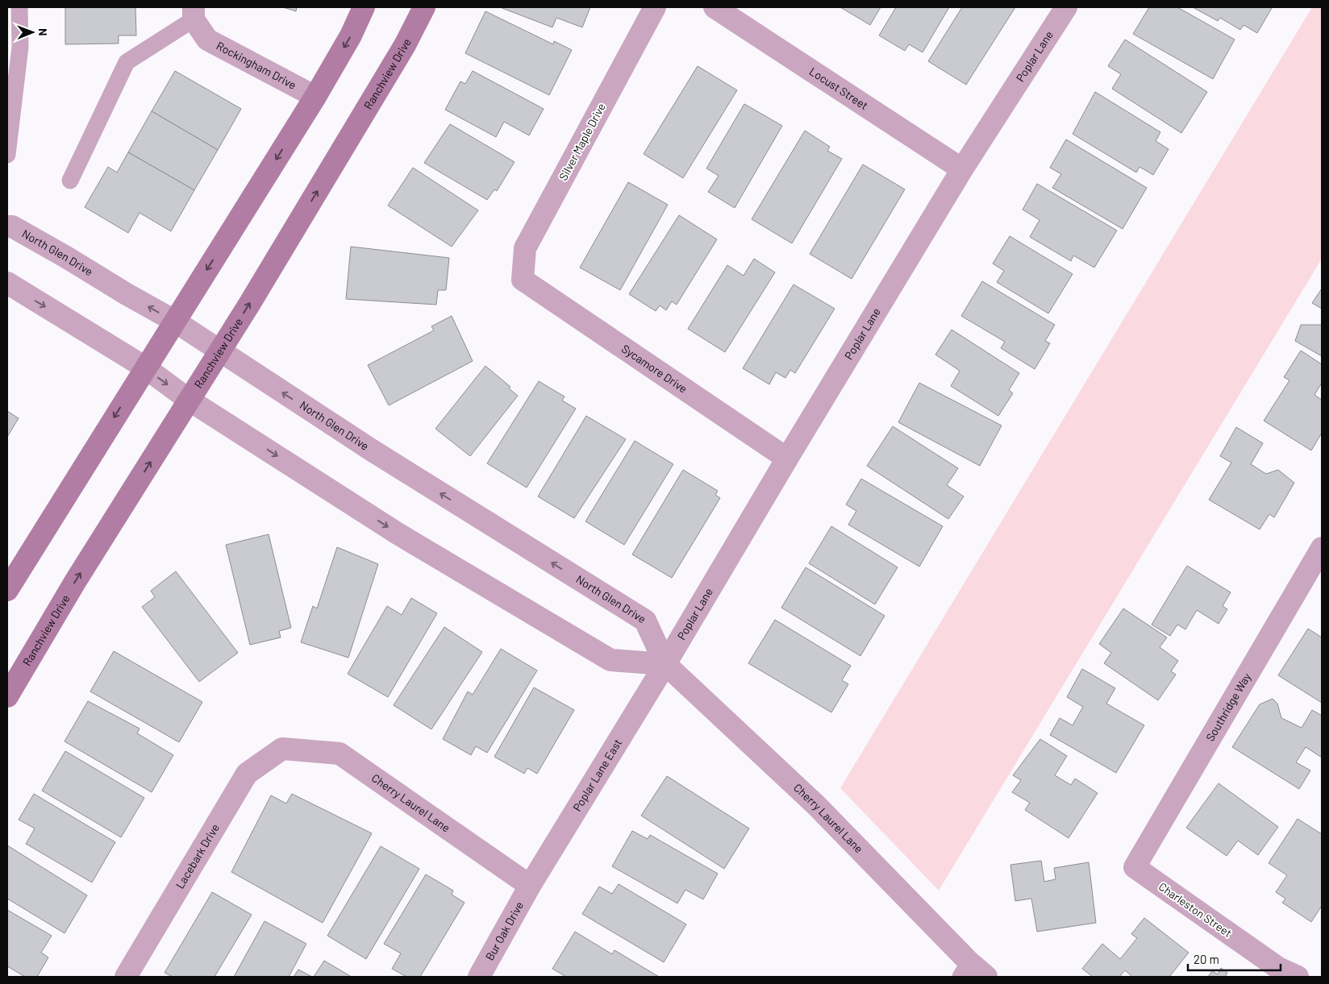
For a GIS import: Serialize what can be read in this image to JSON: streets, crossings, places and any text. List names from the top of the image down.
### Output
{
  "streets": {
    "street": [
      "Poplar Lane",
      "Rockingham Drive",
      "Ranchview Drive",
      "Locust Street",
      "Silver Maple Drive",
      "North Glen Drive",
      "Sycamore Drive",
      "Southridge Way",
      "Poplar Lane East",
      "Cherry Laurel Lane",
      "Lacebark Drive",
      "Charleston Street",
      "Bur Oak Drive"
    ]
  },
  "crossings": [
    ["Poplar Lane", "Locust Street"],
    ["Poplar Lane", "North Glen Drive"],
    ["Poplar Lane", "Sycamore Drive"],
    ["Poplar Lane", "Poplar Lane East"],
    ["Poplar Lane", "Cherry Laurel Lane"],
    ["Ranchview Drive", "North Glen Drive"],
    ["Silver Maple Drive", "Sycamore Drive"],
    ["North Glen Drive", "Poplar Lane East"],
    ["North Glen Drive", "Cherry Laurel Lane"],
    ["Southridge Way", "Charleston Street"],
    ["Poplar Lane East", "Cherry Laurel Lane"],
    ["Poplar Lane East", "Bur Oak Drive"],
    ["Cherry Laurel Lane", "Lacebark Drive"],
    ["Cherry Laurel Lane", "Bur Oak Drive"]
  ],
  "scale_bar": "20 m",
  "north": "right"
}
